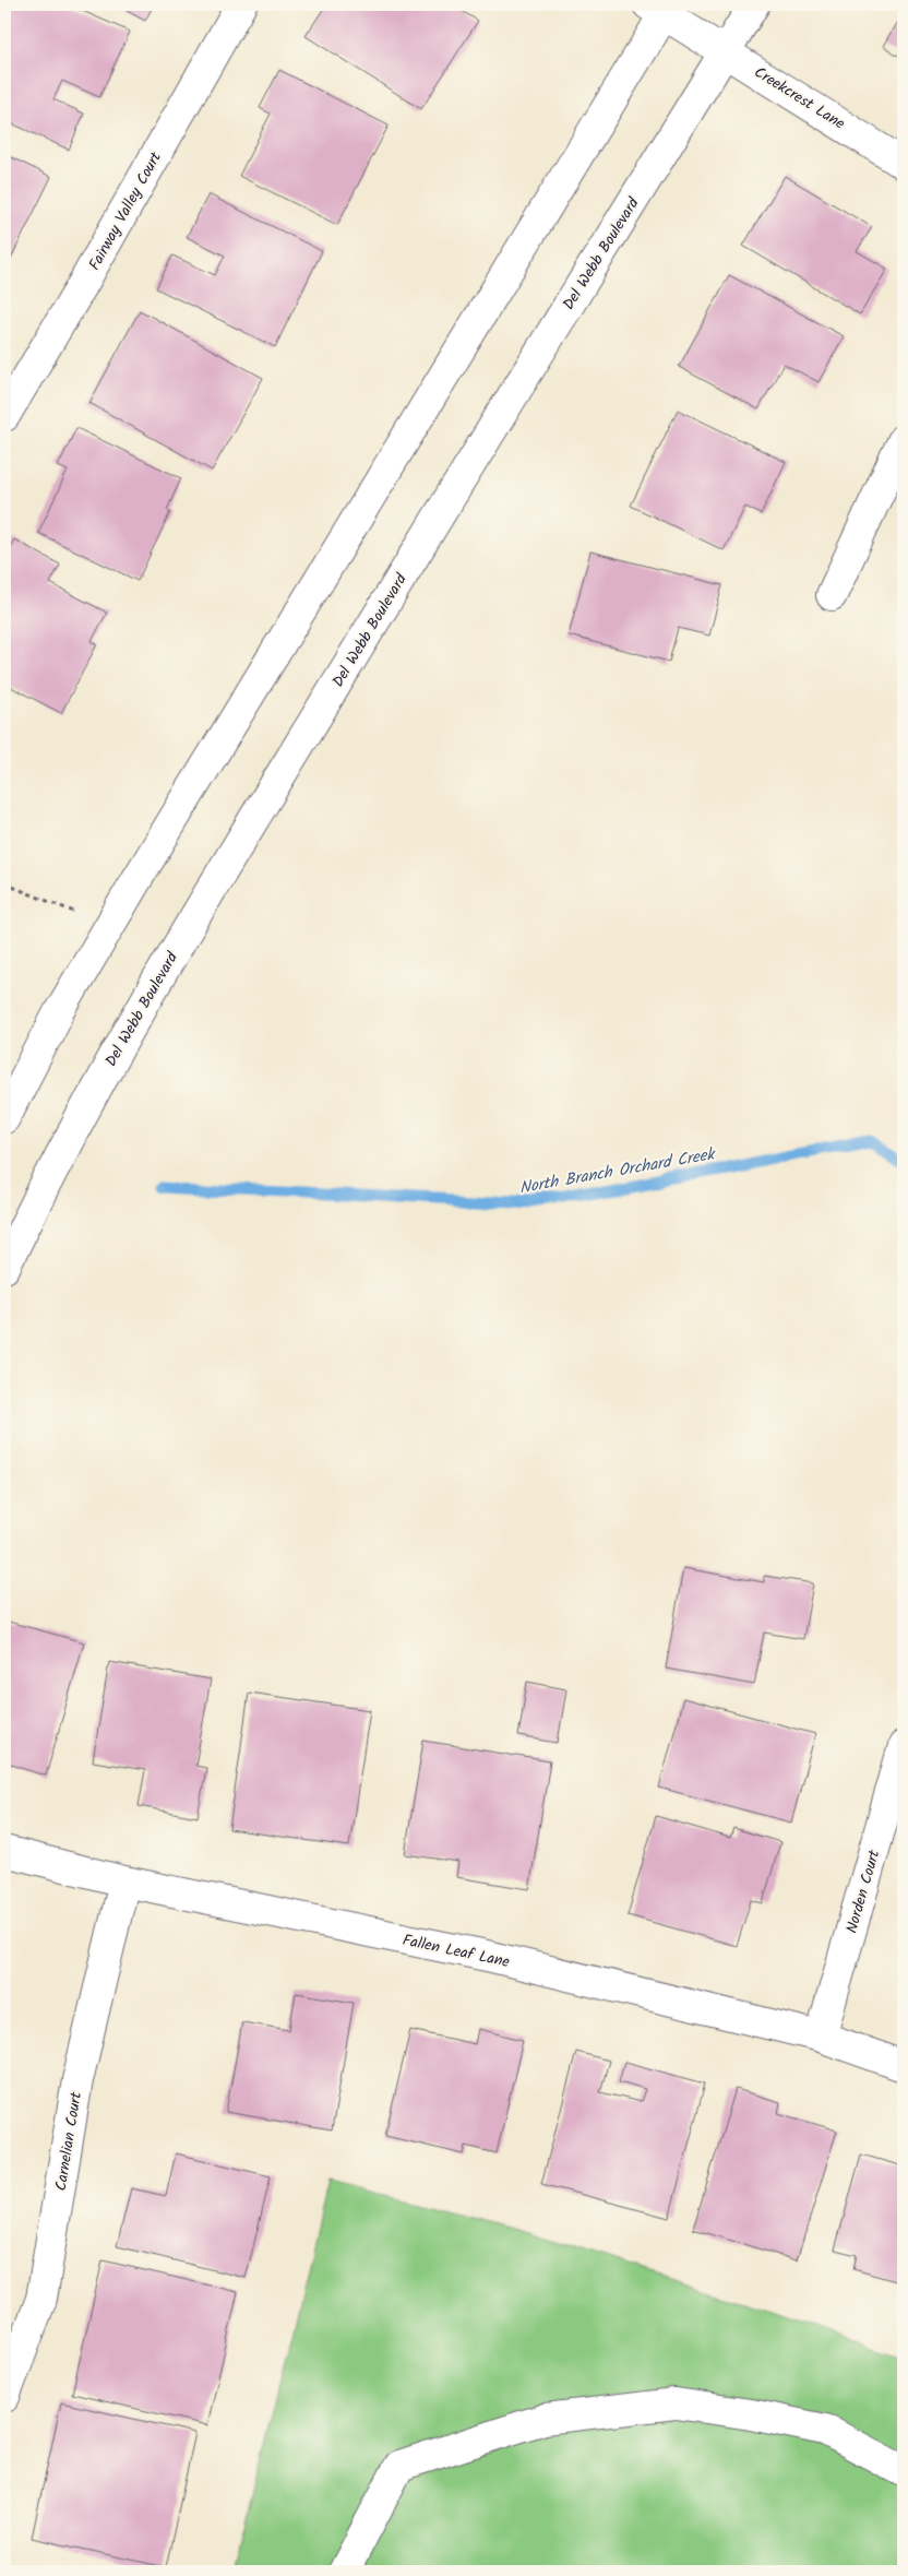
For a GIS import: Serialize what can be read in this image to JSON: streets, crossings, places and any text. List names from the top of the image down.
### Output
{
  "streets": {
    "street": [
      "Creekcrest Lane",
      "Fairway Valley Court",
      "Del Webb Boulevard",
      "Norden Court",
      "Fallen Leaf Lane",
      "Carnelian Court"
    ]
  },
  "crossings": [
    ["Creekcrest Lane", "Del Webb Boulevard"],
    ["Norden Court", "Fallen Leaf Lane"],
    ["Fallen Leaf Lane", "Carnelian Court"]
  ],
  "water": ["North Branch Orchard Creek"]
}
